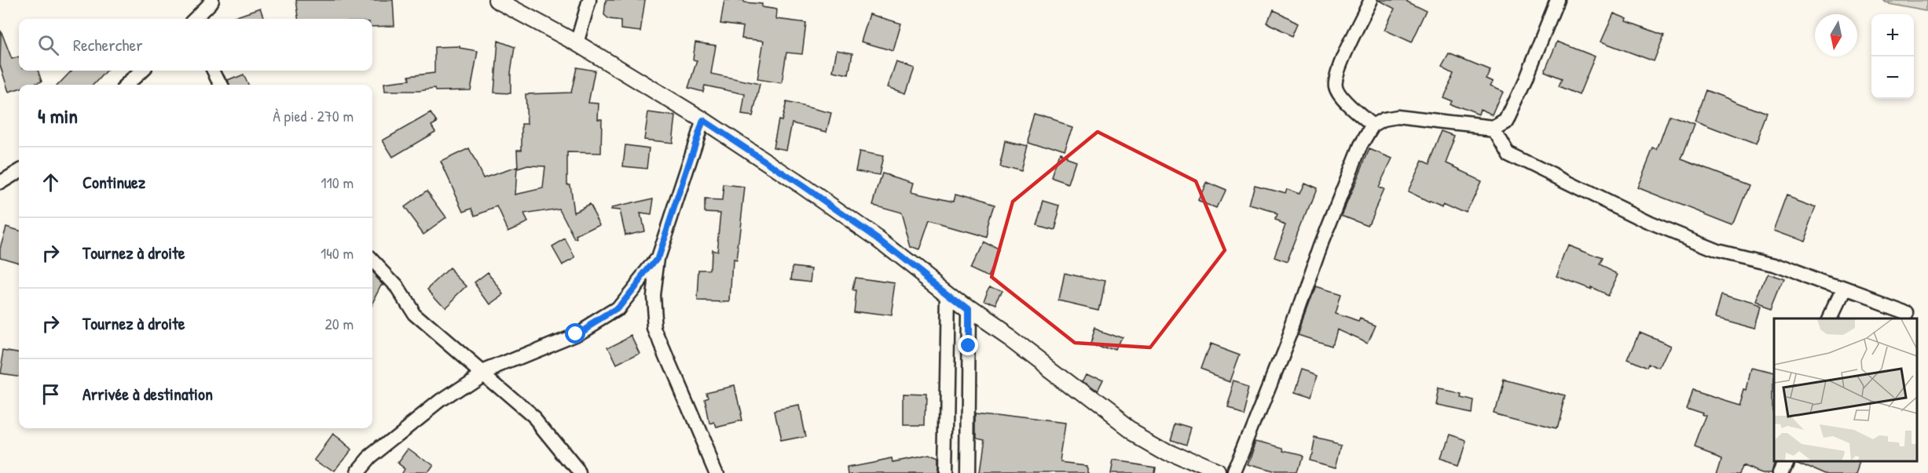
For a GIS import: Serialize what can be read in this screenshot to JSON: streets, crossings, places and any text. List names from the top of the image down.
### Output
{
  "north": "bottom",
  "page": {
    "map_buttons": ["+", "−"],
    "search": "Rechercher",
    "heading": ["4 min", "À pied · 270 m"],
    "list": [
      ["Continuez", "110 m"],
      ["Tournez à droite", "140 m"],
      ["Tournez à droite", "20 m"],
      "Arrivée à destination"
    ]
  }
}
